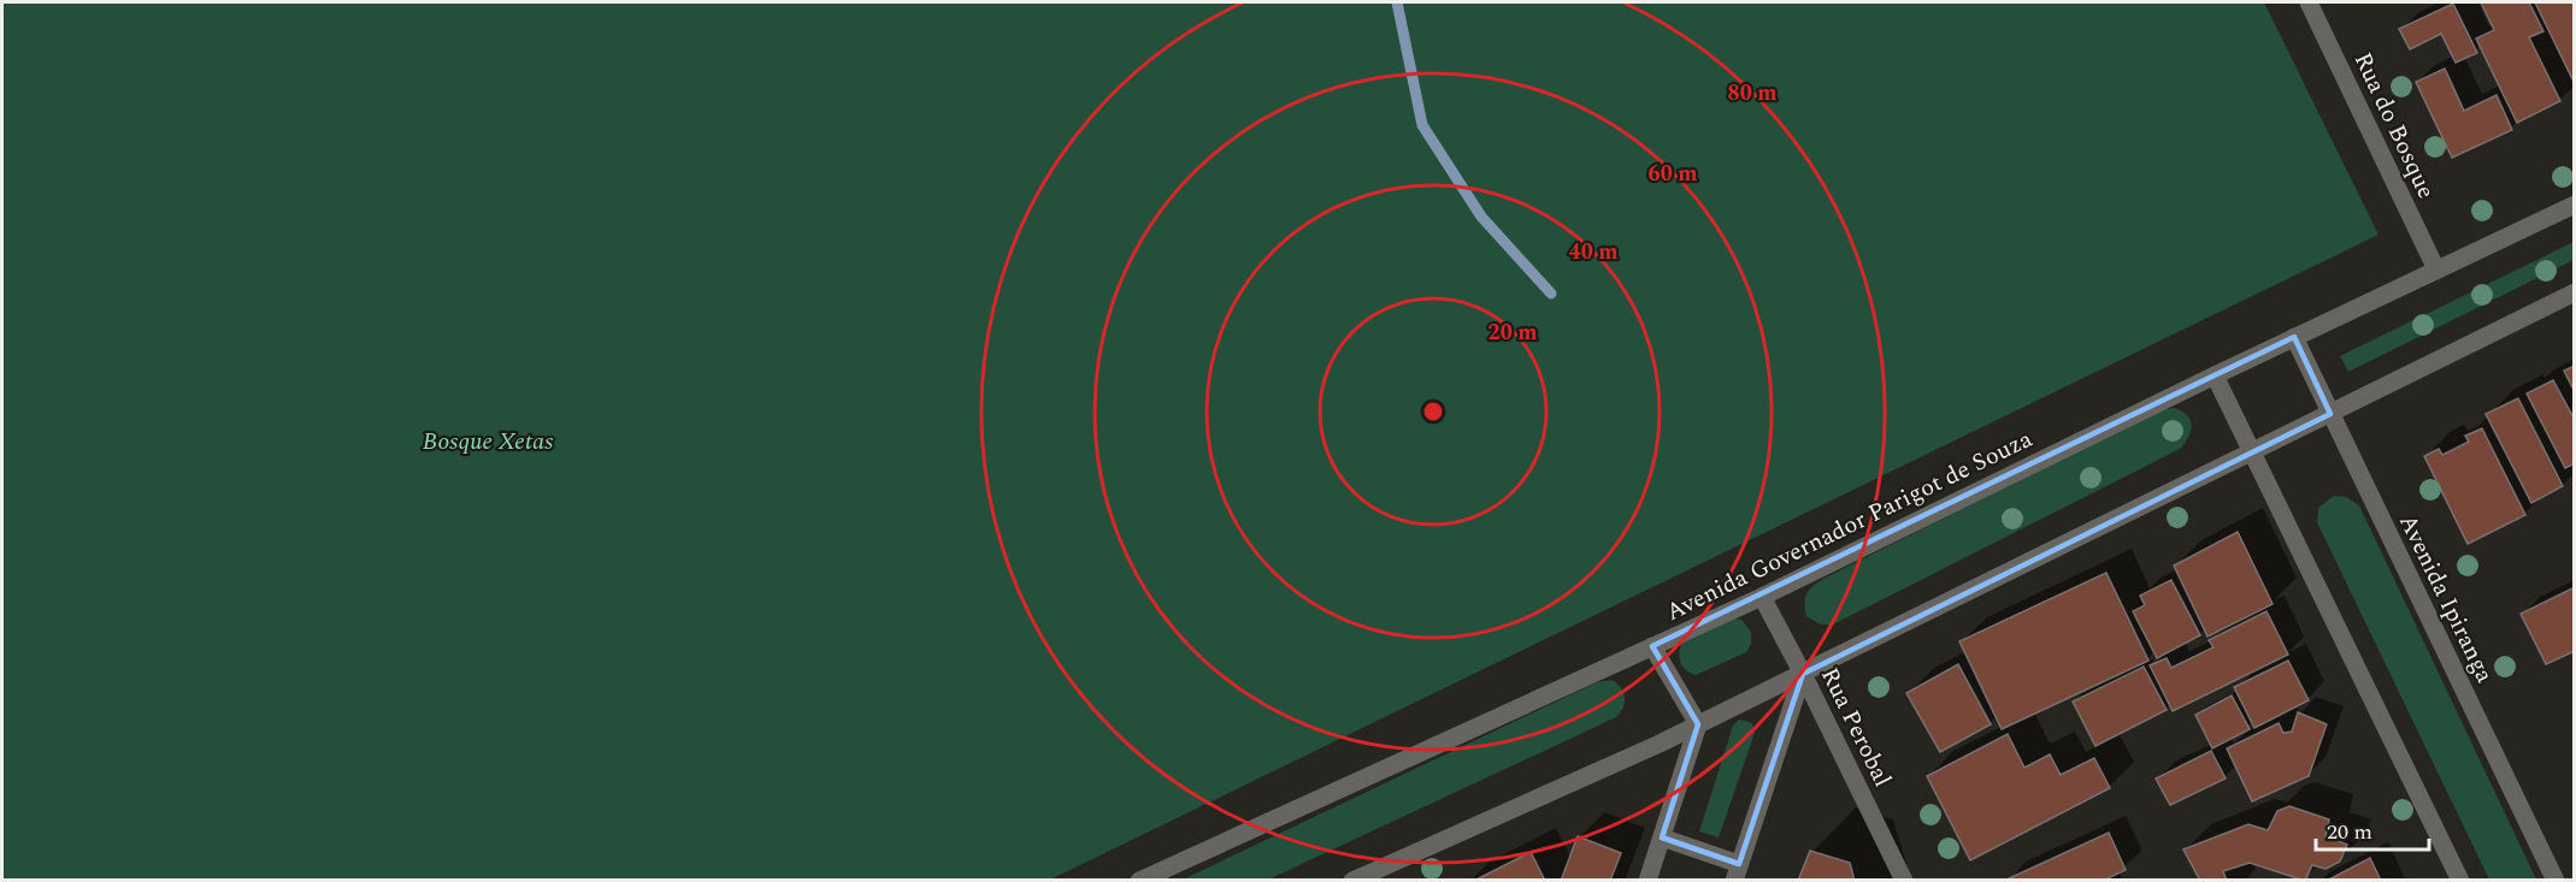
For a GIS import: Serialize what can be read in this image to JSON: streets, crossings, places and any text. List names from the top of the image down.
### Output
{
  "streets": {
    "street": [
      "Rua do Bosque",
      "Avenida Governador Parigot de Souza",
      "Avenida Ipiranga",
      "Rua Perobal"
    ]
  },
  "crossings": [
    ["Rua do Bosque", "Avenida Governador Parigot de Souza"],
    ["Avenida Governador Parigot de Souza", "Avenida Ipiranga"],
    ["Avenida Governador Parigot de Souza", "Rua Perobal"]
  ],
  "parks": ["Bosque Xetas"],
  "scale_bar": "20 m",
  "rings": [
    "80 m",
    "60 m",
    "40 m",
    "20 m"
  ]
}
